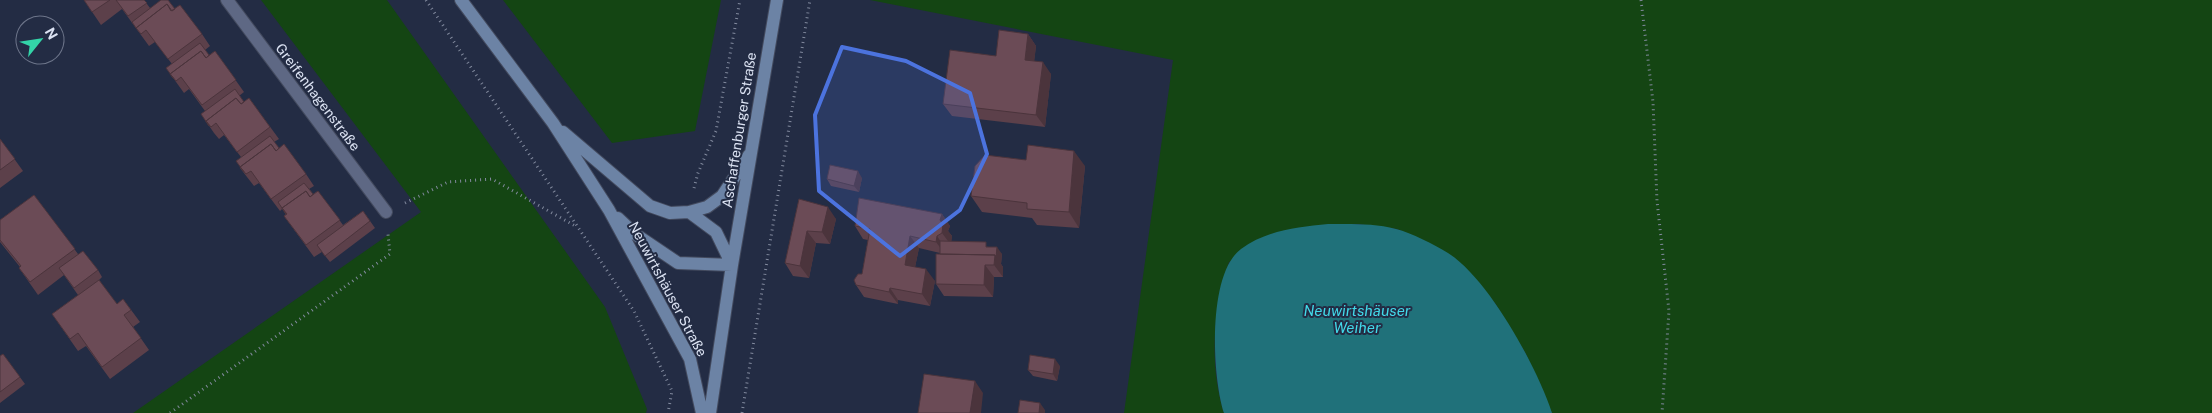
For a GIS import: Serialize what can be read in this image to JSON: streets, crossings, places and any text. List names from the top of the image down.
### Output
{
  "streets": {
    "main road": ["Aschaffenburger Straße", "Neuwirtshäuser Straße"],
    "street": ["Greifenhagenstraße"]
  },
  "crossings": [
    ["Aschaffenburger Straße", "Neuwirtshäuser Straße"]
  ],
  "water": ["Neuwirtshäuser Weiher"],
  "north": "top right"
}
